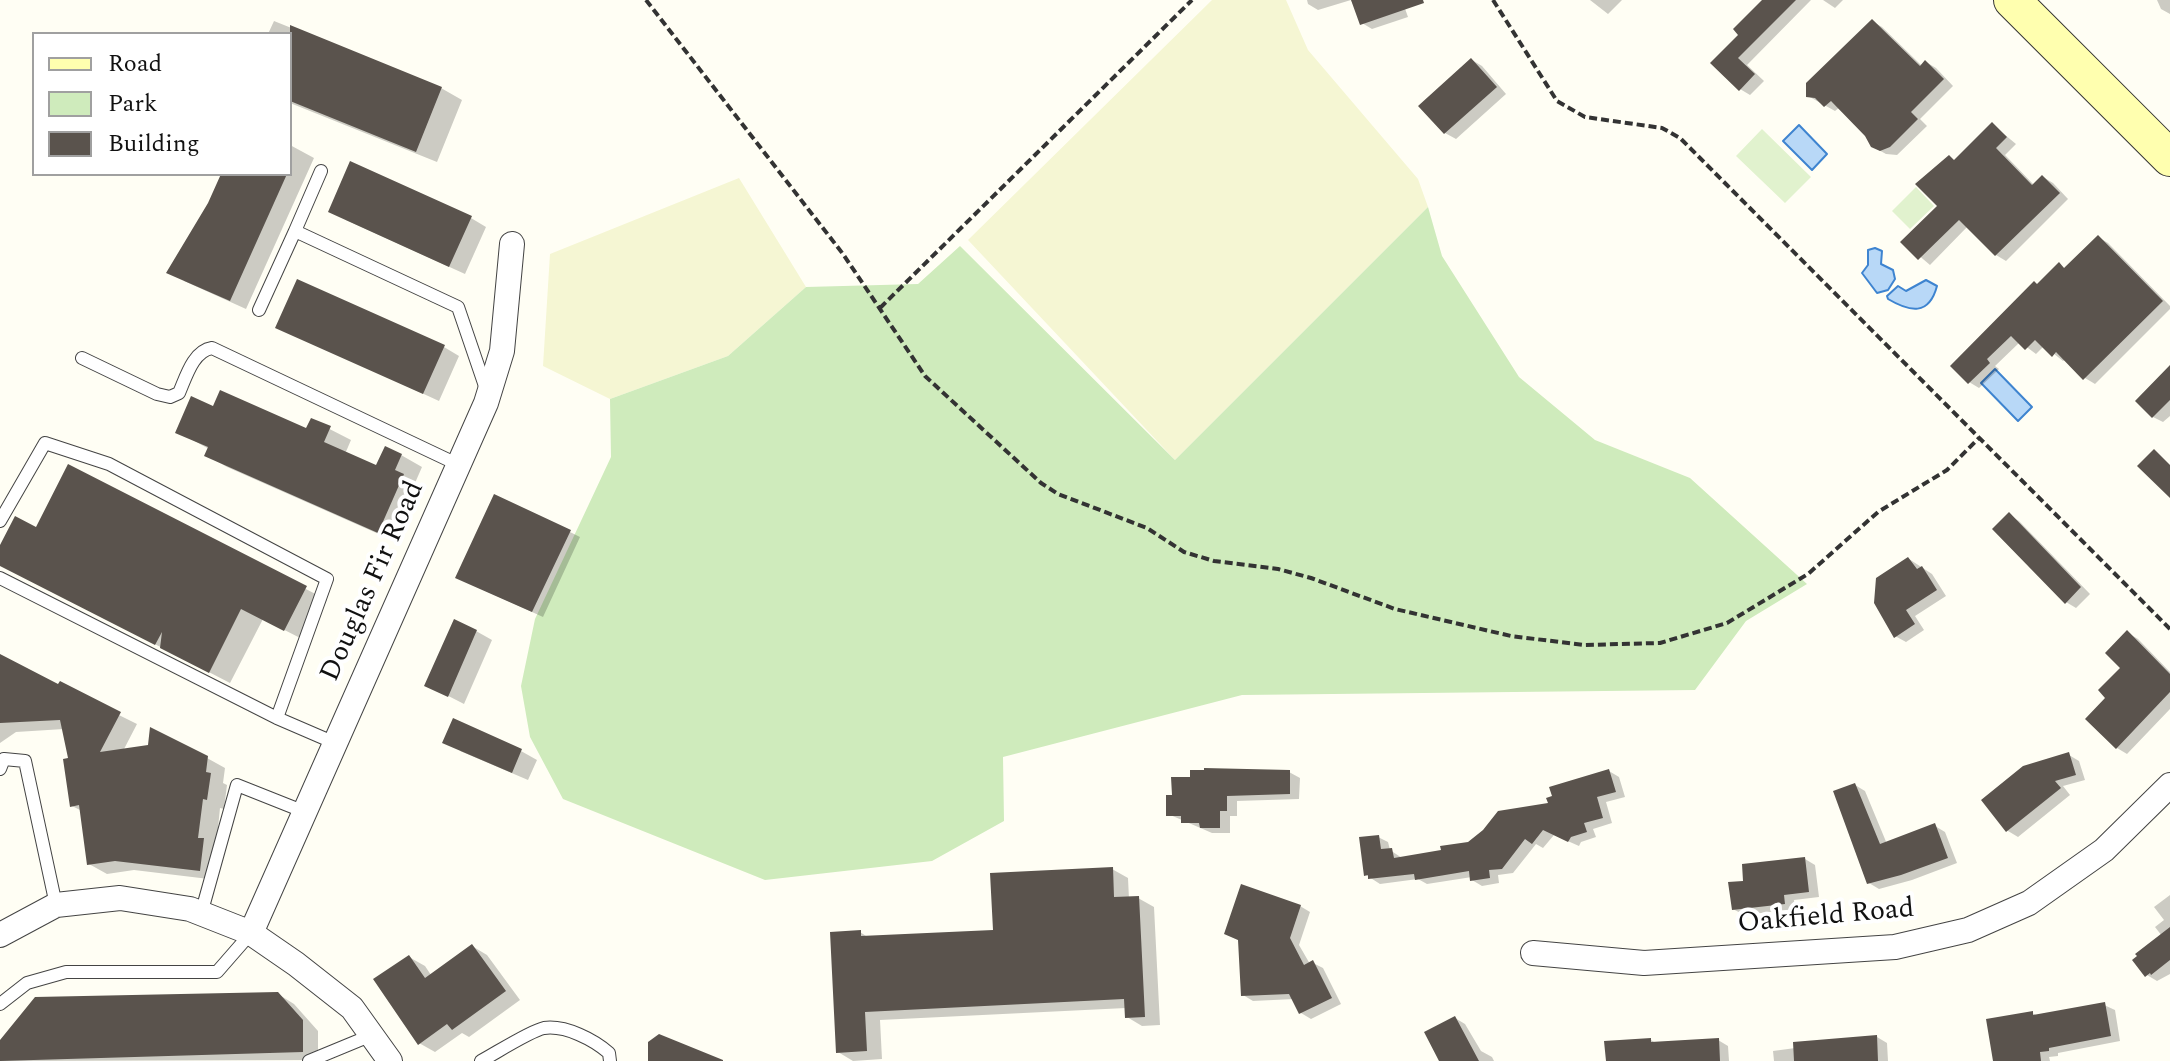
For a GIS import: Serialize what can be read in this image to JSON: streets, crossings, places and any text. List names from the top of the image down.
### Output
{
  "streets": {
    "street": ["Douglas Fir Road", "Oakfield Road"]
  },
  "legend": ["Road", "Park", "Building"]
}
